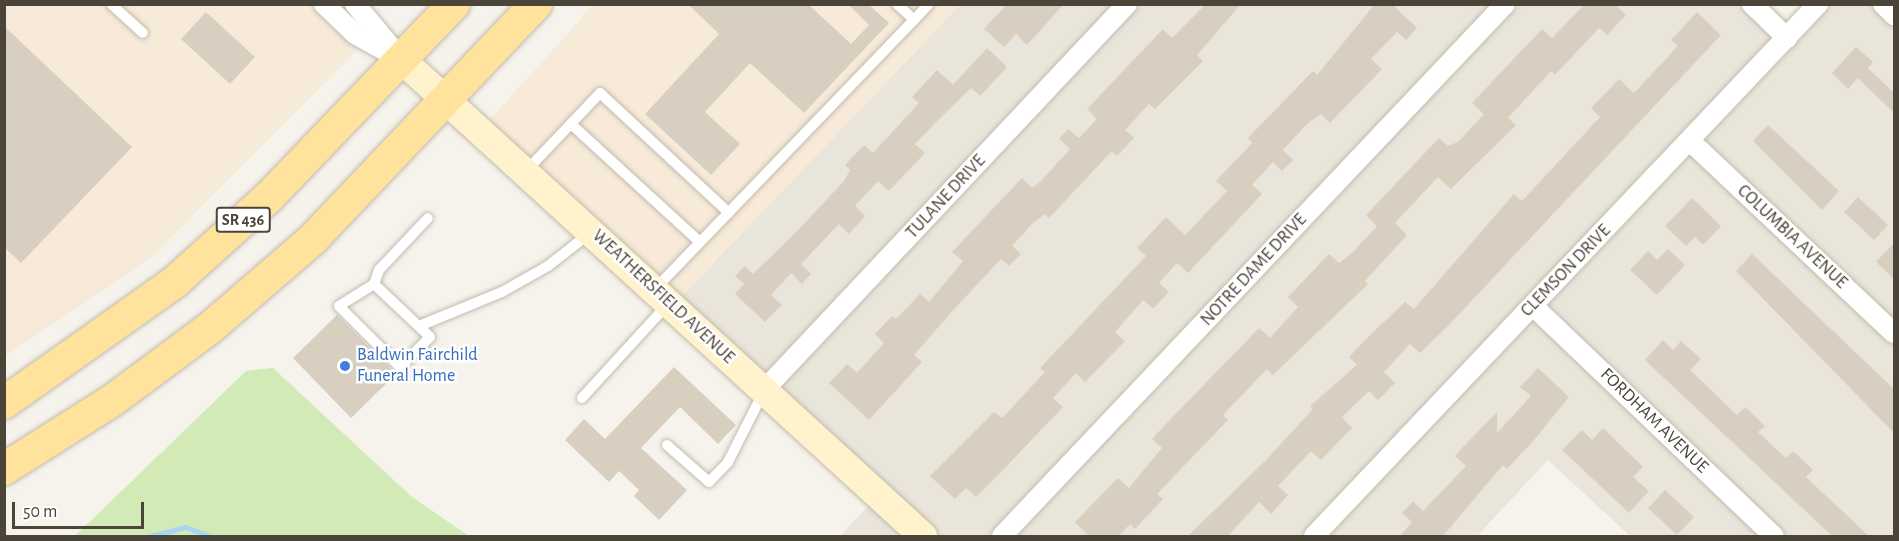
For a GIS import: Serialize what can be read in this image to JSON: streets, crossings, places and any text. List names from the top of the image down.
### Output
{
  "streets": {
    "main road": ["SR 436"],
    "street": [
      "TULANE DRIVE",
      "COLUMBIA AVENUE",
      "NOTRE DAME DRIVE",
      "CLEMSON DRIVE",
      "WEATHERSFIELD AVENUE",
      "FORDHAM AVENUE"
    ]
  },
  "crossings": [
    ["TULANE DRIVE", "WEATHERSFIELD AVENUE"],
    ["SR 436", "WEATHERSFIELD AVENUE"],
    ["COLUMBIA AVENUE", "CLEMSON DRIVE"],
    ["CLEMSON DRIVE", "FORDHAM AVENUE"]
  ],
  "places": ["Baldwin Fairchild Funeral Home"],
  "scale_bar": "50 m"
}
